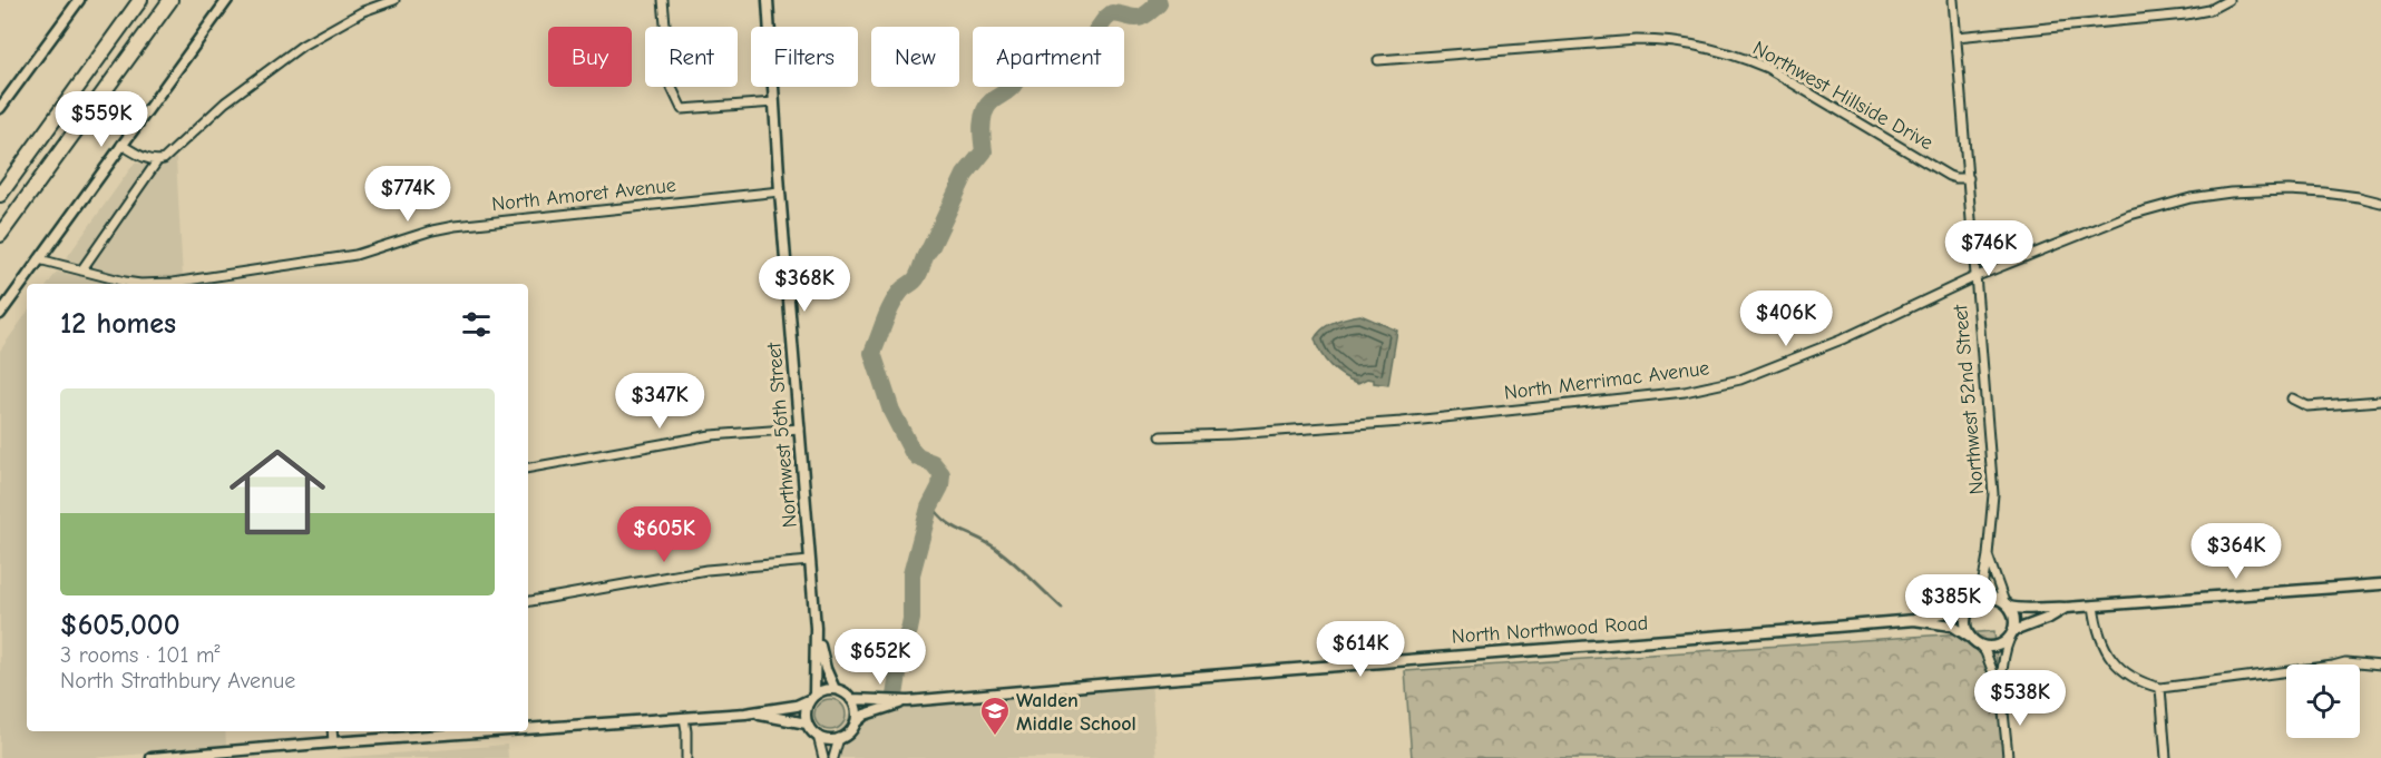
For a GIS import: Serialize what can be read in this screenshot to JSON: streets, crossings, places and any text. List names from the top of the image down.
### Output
{
  "streets": {
    "street": [
      "Northwest Hillside Drive",
      "North Amoret Avenue",
      "North Merrimac Avenue",
      "Northwest 52nd Street",
      "Northwest 56th Street",
      "North Northwood Road"
    ]
  },
  "crossings": [
    ["Northwest Hillside Drive", "Northwest 52nd Street"],
    ["North Amoret Avenue", "Northwest 56th Street"],
    ["North Merrimac Avenue", "Northwest 52nd Street"],
    ["Northwest 52nd Street", "North Northwood Road"],
    ["Northwest 56th Street", "North Northwood Road"]
  ],
  "places": {
    "school or university": ["Walden Middle School"]
  },
  "page": {
    "chip": [
      "Buy",
      "Rent",
      "Filters",
      "New",
      "Apartment"
    ],
    "price": [
      "$559K",
      "$774K",
      "$746K",
      "$368K",
      "$406K",
      "$347K",
      "$605K",
      "$364K",
      "$385K",
      "$614K",
      "$652K",
      "$538K"
    ],
    "heading": "12 homes",
    "list": [
      {
        "name": "$605,000",
        "note": "3 rooms · 101 m² · North Strathbury Avenue"
      }
    ]
  }
}
